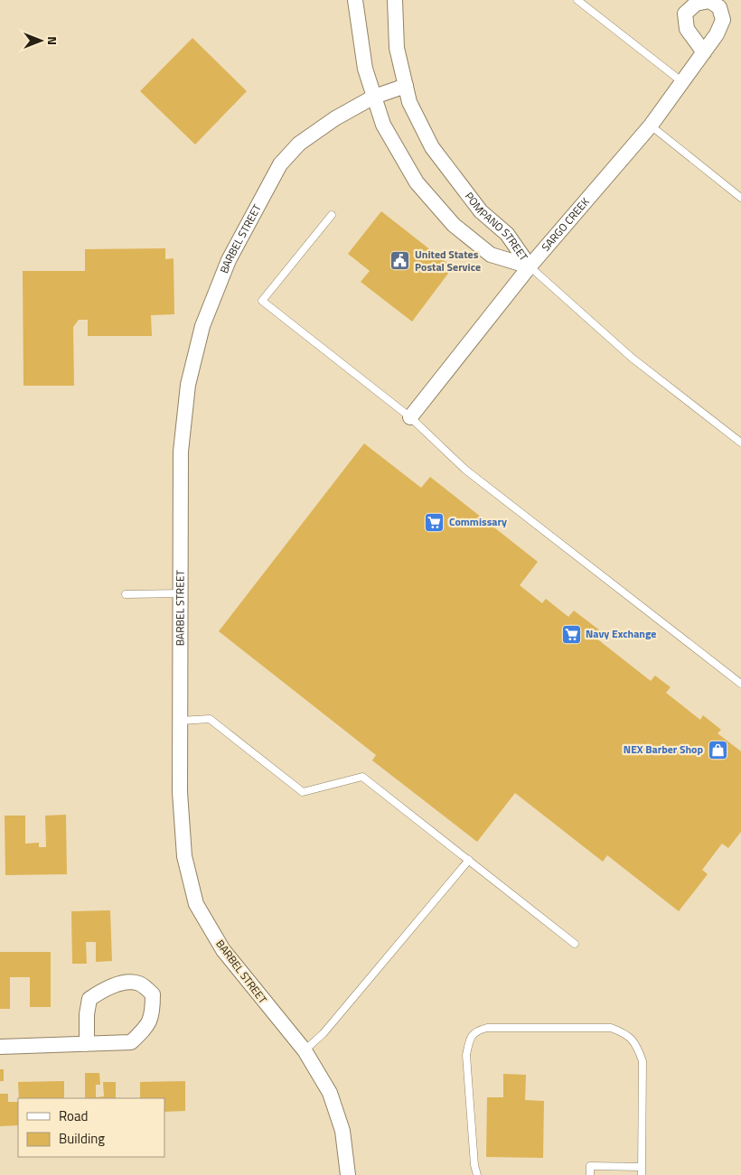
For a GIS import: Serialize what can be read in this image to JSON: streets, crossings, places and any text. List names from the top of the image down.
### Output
{
  "streets": {
    "street": ["SARGO CREEK", "POMPANO STREET", "BARBEL STREET"]
  },
  "crossings": [
    ["SARGO CREEK", "POMPANO STREET"],
    ["POMPANO STREET", "BARBEL STREET"]
  ],
  "places": {
    "public building": ["United States Postal Service"],
    "supermarket": ["Commissary", "Navy Exchange"],
    "shop": ["NEX Barber Shop"]
  },
  "legend": ["Road", "Building"],
  "north": "right"
}
